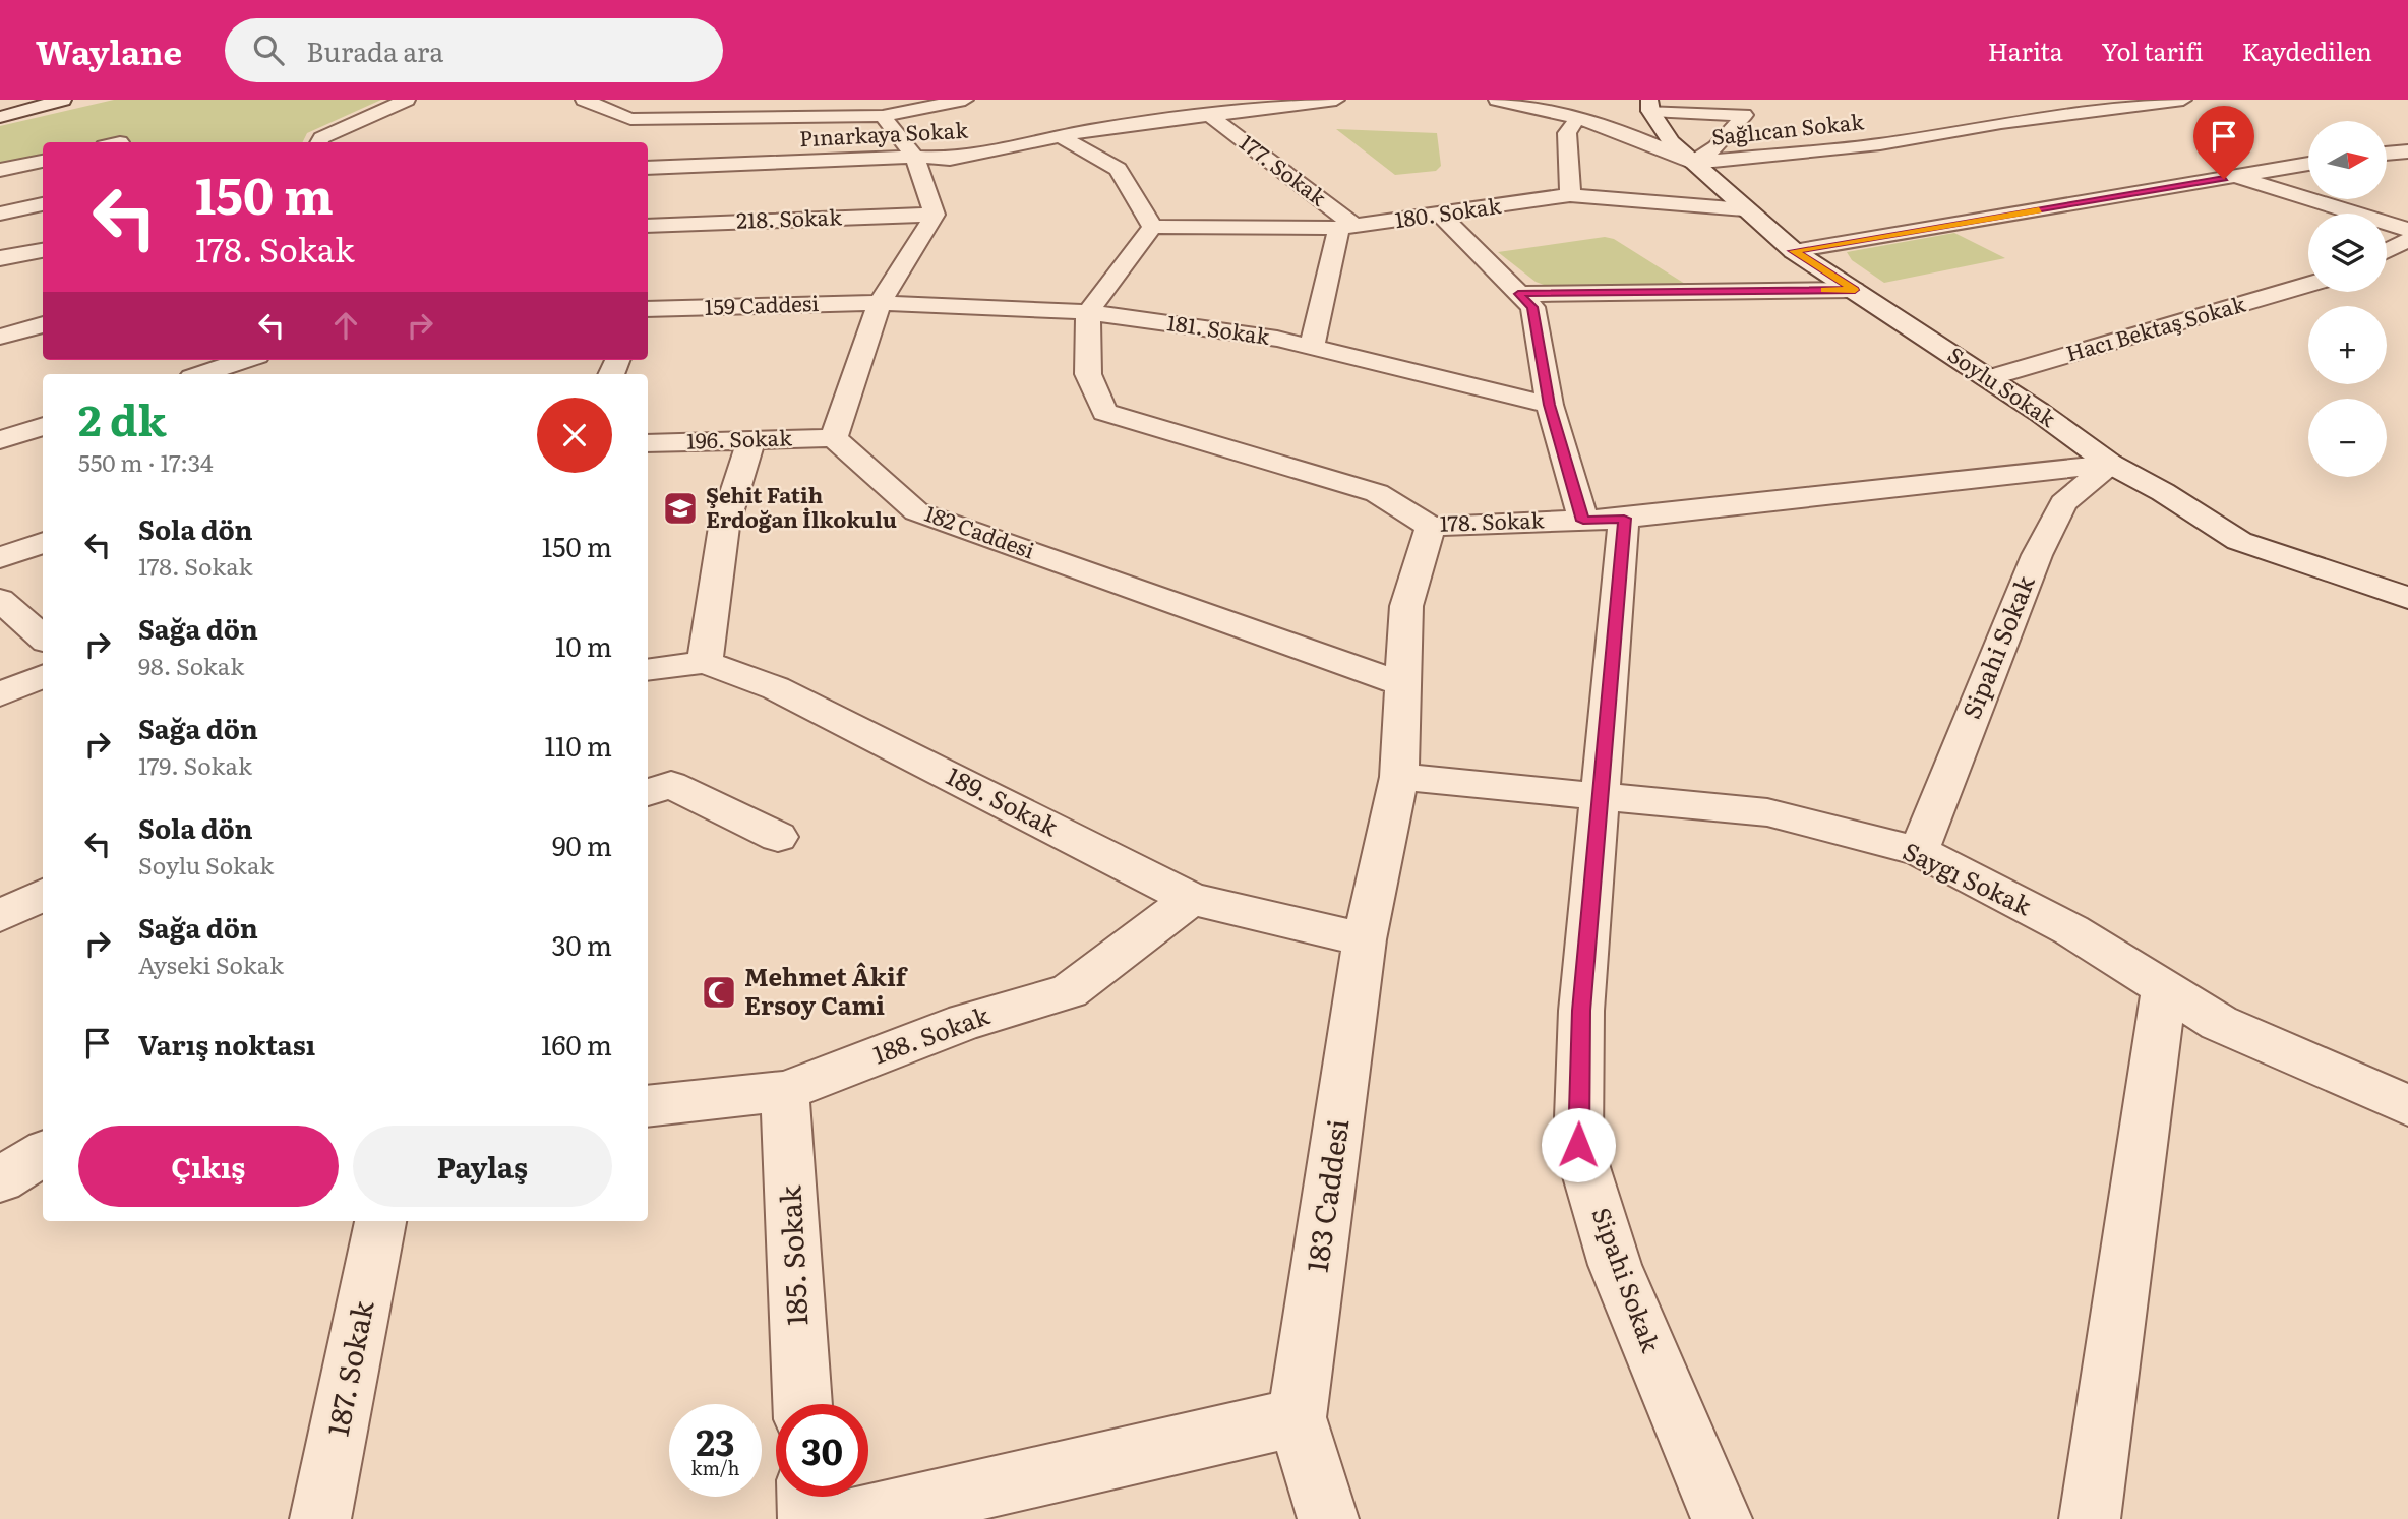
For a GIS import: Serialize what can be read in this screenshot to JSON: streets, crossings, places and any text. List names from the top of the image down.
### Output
{
  "streets": {
    "street": [
      "Sağlıcan Sokak",
      "Pınarkaya Sokak",
      "177. Sokak",
      "180. Sokak",
      "218. Sokak",
      "159 Caddesi",
      "Hacı Bektaş Sokak",
      "181. Sokak",
      "Soylu Sokak",
      "196. Sokak",
      "178. Sokak",
      "182 Caddesi",
      "Sipahi Sokak",
      "189. Sokak",
      "Saygı Sokak",
      "188. Sokak",
      "183 Caddesi",
      "185. Sokak",
      "187. Sokak"
    ]
  },
  "crossings": [
    ["Sağlıcan Sokak", "Soylu Sokak"],
    ["Pınarkaya Sokak", "177. Sokak"],
    ["177. Sokak", "180. Sokak"],
    ["177. Sokak", "181. Sokak"],
    ["180. Sokak", "Soylu Sokak"],
    ["159 Caddesi", "181. Sokak"],
    ["Hacı Bektaş Sokak", "Soylu Sokak"],
    ["181. Sokak", "178. Sokak"],
    ["Soylu Sokak", "178. Sokak"],
    ["Soylu Sokak", "Sipahi Sokak"],
    ["196. Sokak", "182 Caddesi"],
    ["178. Sokak", "Sipahi Sokak"],
    ["178. Sokak", "183 Caddesi"],
    ["182 Caddesi", "183 Caddesi"],
    ["Sipahi Sokak", "Saygı Sokak"],
    ["189. Sokak", "188. Sokak"],
    ["189. Sokak", "183 Caddesi"],
    ["Saygı Sokak", "183 Caddesi"],
    ["188. Sokak", "185. Sokak"]
  ],
  "places": {
    "school or university": ["Şehit Fatih Erdoğan İlkokulu"],
    "mosque": ["Mehmet Âkif Ersoy Cami"]
  },
  "north": "right",
  "page": {
    "header": "Waylane",
    "search": "Burada ara",
    "nav": ["Harita", "Yol tarifi", "Kaydedilen"],
    "map_buttons": ["+", "−"],
    "turn": ["150 m", "178. Sokak"],
    "heading": ["2 dk", "550 m · 17:34"],
    "list": [
      {
        "name": "Sola dön",
        "note": "178. Sokak",
        "value": "150 m"
      },
      {
        "name": "Sağa dön",
        "note": "98. Sokak",
        "value": "10 m"
      },
      {
        "name": "Sağa dön",
        "note": "179. Sokak",
        "value": "110 m"
      },
      {
        "name": "Sola dön",
        "note": "Soylu Sokak",
        "value": "90 m"
      },
      {
        "name": "Sağa dön",
        "note": "Ayseki Sokak",
        "value": "30 m"
      },
      {
        "name": "Varış noktası",
        "value": "160 m"
      }
    ],
    "buttons": ["Çıkış", "Paylaş"],
    "speed": "23 km/h",
    "limit": "30"
  }
}
